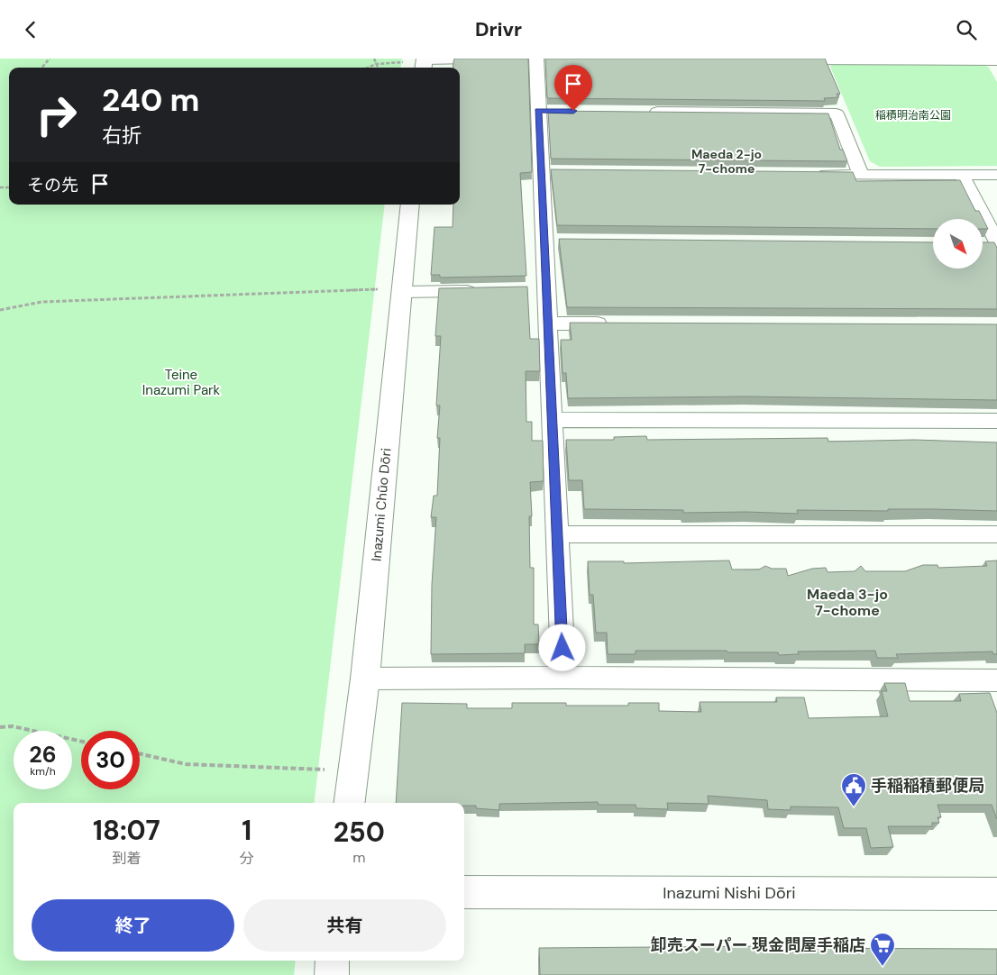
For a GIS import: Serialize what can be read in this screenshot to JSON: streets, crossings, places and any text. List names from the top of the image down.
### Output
{
  "streets": {
    "street": ["Inazumi Chūo Dōri", "Inazumi Nishi Dōri"]
  },
  "districts": ["Maeda 2-jo 7-chome", "Maeda 3-jo 7-chome"],
  "parks": ["稲積明治南公園", "Teine Inazumi Park"],
  "places": {
    "public building": ["手稲稲積郵便局"],
    "supermarket": ["卸売スーパー 現金問屋手稲店"]
  },
  "north": "bottom right",
  "page": {
    "header": "Drivr",
    "turn": ["240 m", "右折"],
    "then": "その先",
    "speed": "26 km/h",
    "limit": "30",
    "eta": [
      "18:07",
      "到着",
      "1",
      "分",
      "250",
      "m"
    ],
    "buttons": ["終了", "共有"]
  }
}
